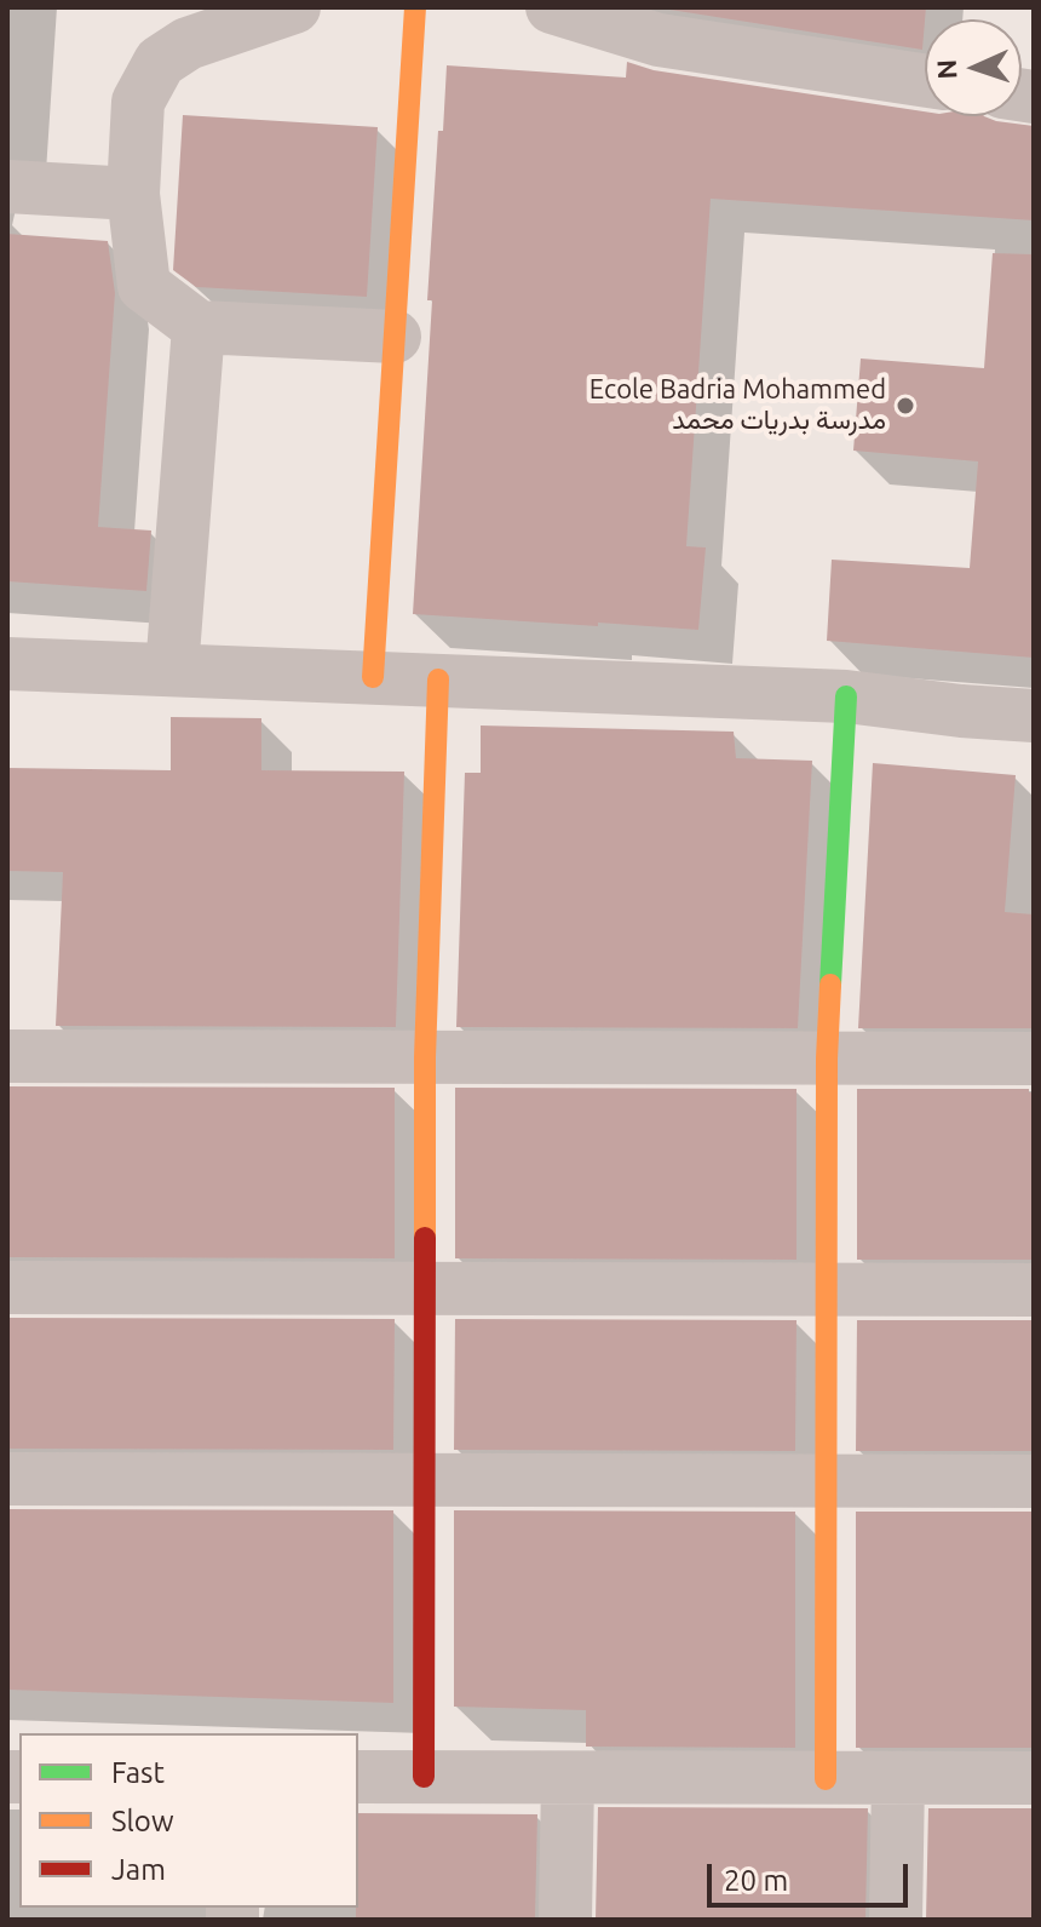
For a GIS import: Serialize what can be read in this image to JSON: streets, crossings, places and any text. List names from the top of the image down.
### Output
{
  "places": ["Ecole Badria Mohammed مدرسة بدريات محمد"],
  "legend": ["Fast", "Slow", "Jam"],
  "scale_bar": "20 m",
  "north": "left"
}
